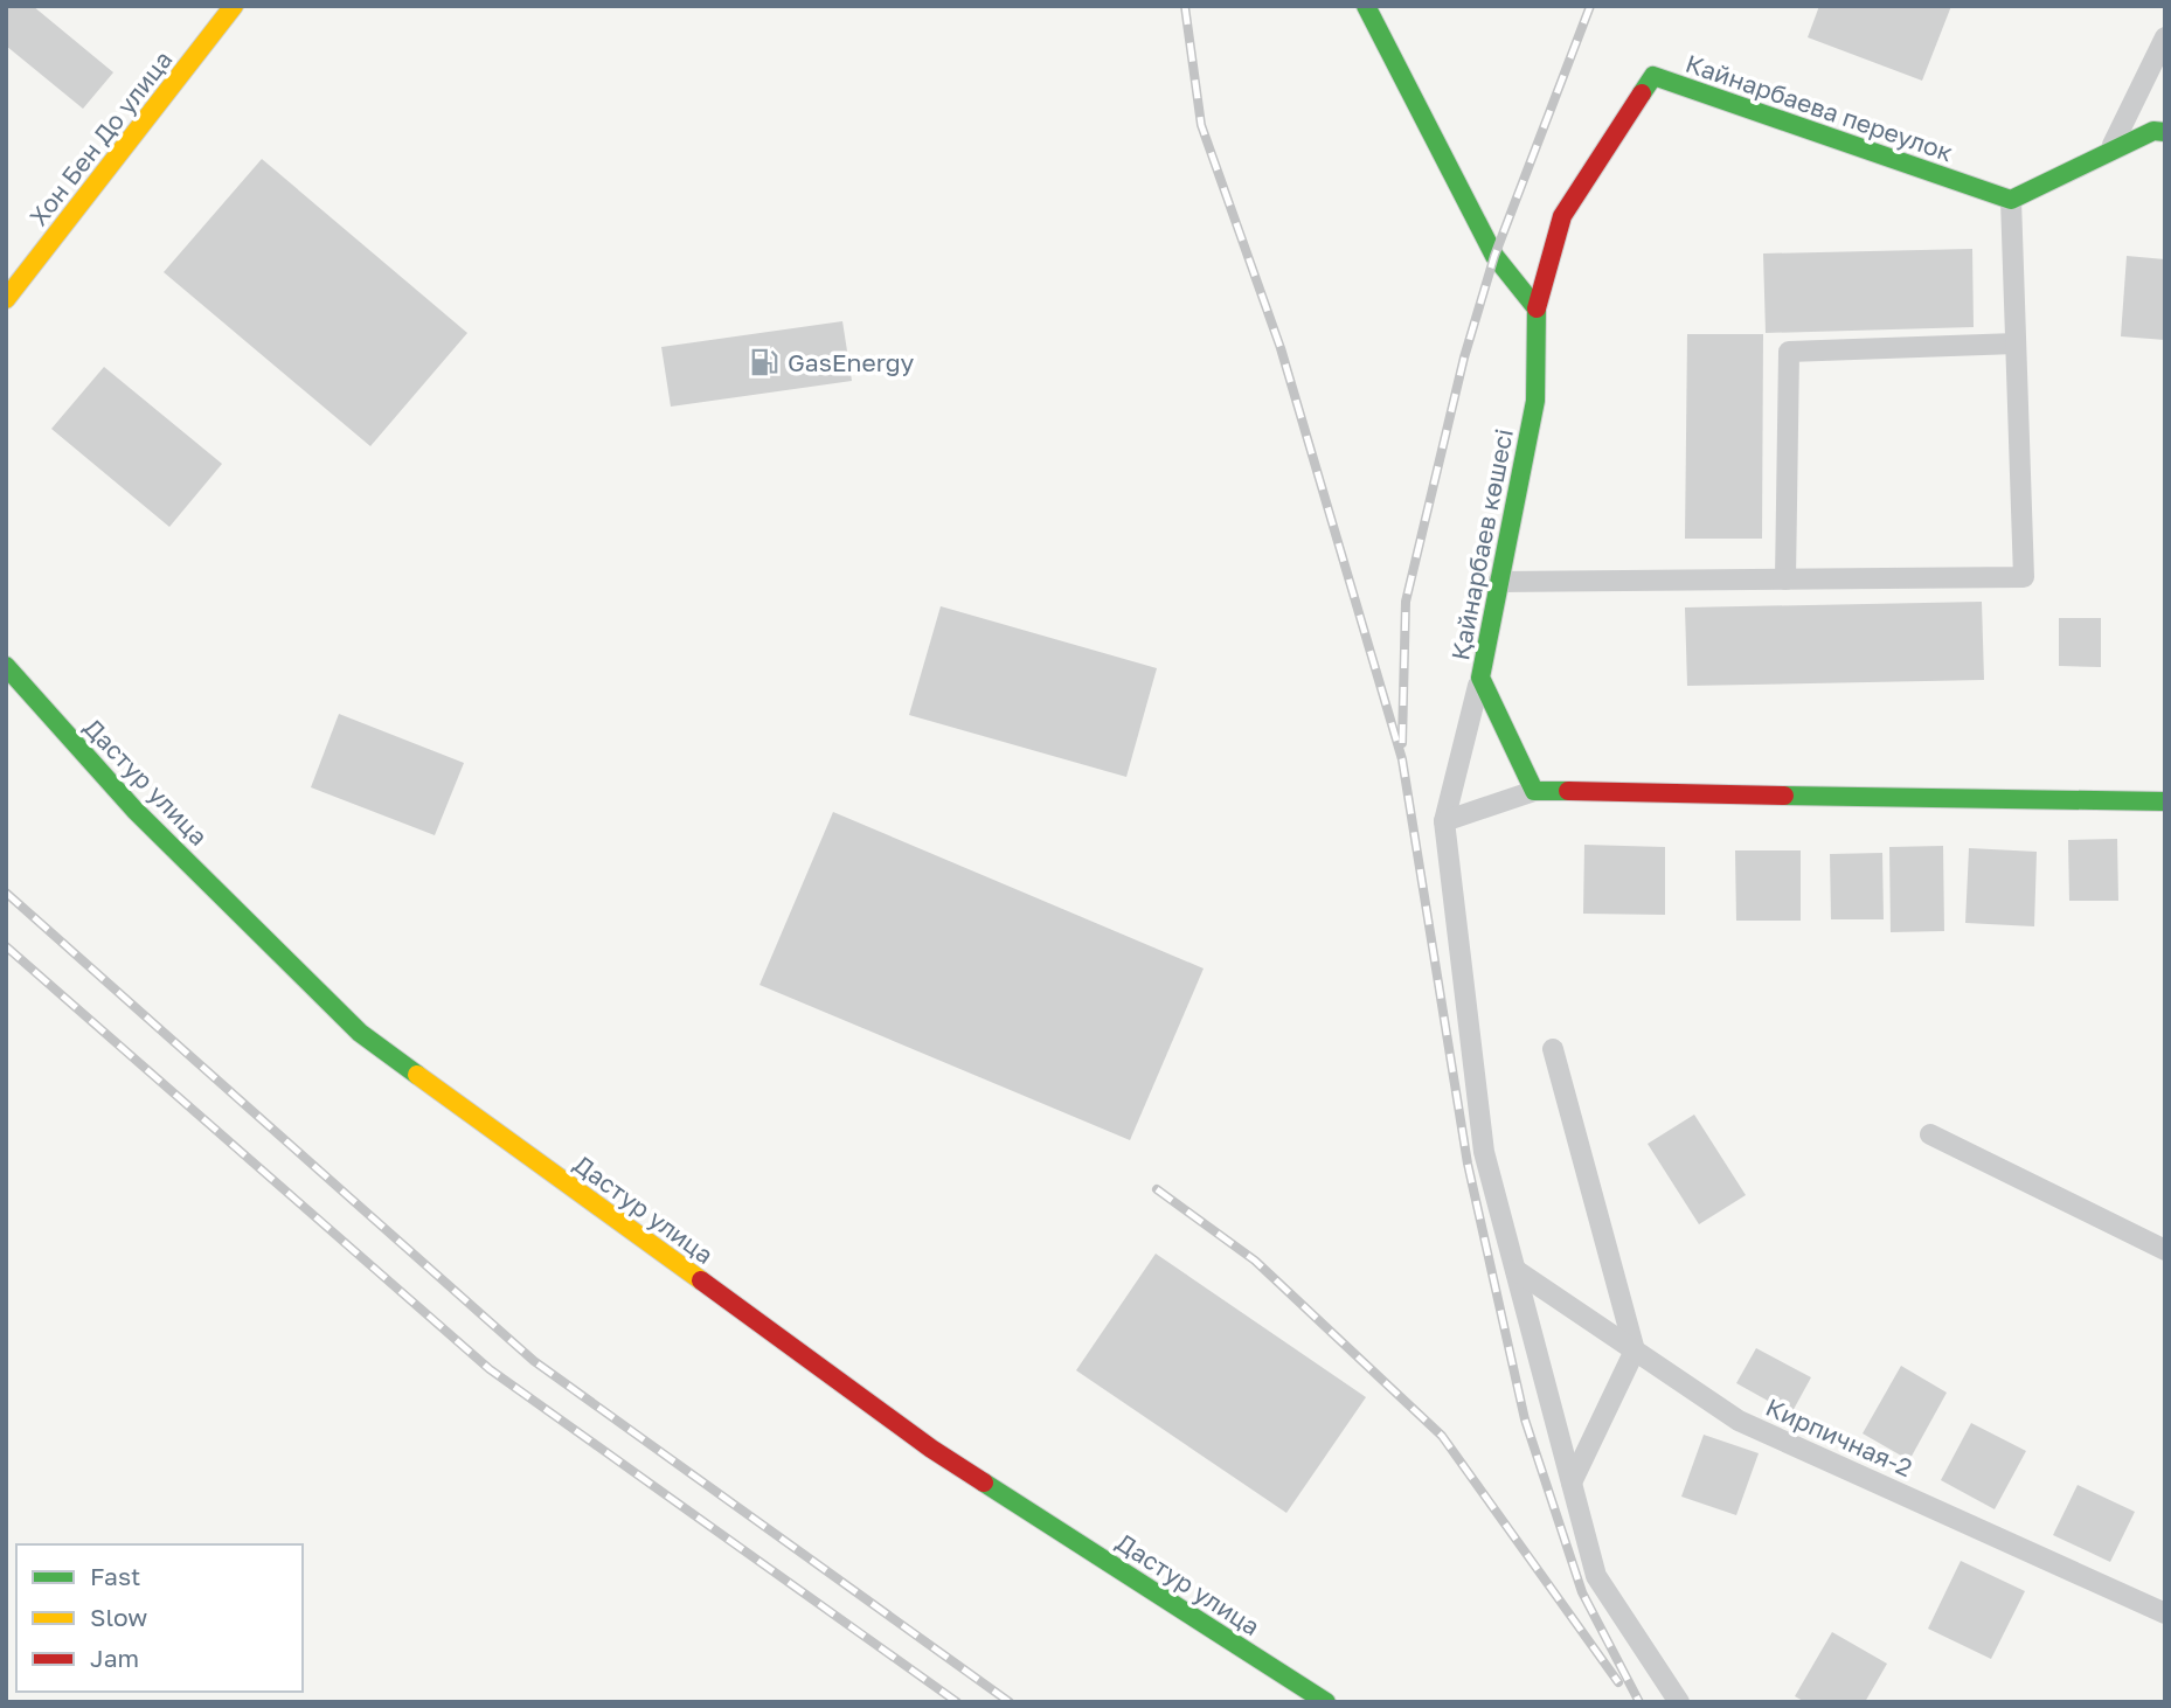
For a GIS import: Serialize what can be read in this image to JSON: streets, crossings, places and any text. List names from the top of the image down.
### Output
{
  "streets": {
    "street": [
      "Кайнарбаева переулок",
      "Хон Бен До улица",
      "Қайнарбаев көшесі",
      "Дастур улица"
    ],
    "lane": ["Кирпичная-2"]
  },
  "crossings": [
    ["Кайнарбаева переулок", "Қайнарбаев көшесі"]
  ],
  "places": {
    "fuel station": ["GasEnergy"]
  },
  "legend": ["Fast", "Slow", "Jam"]
}
